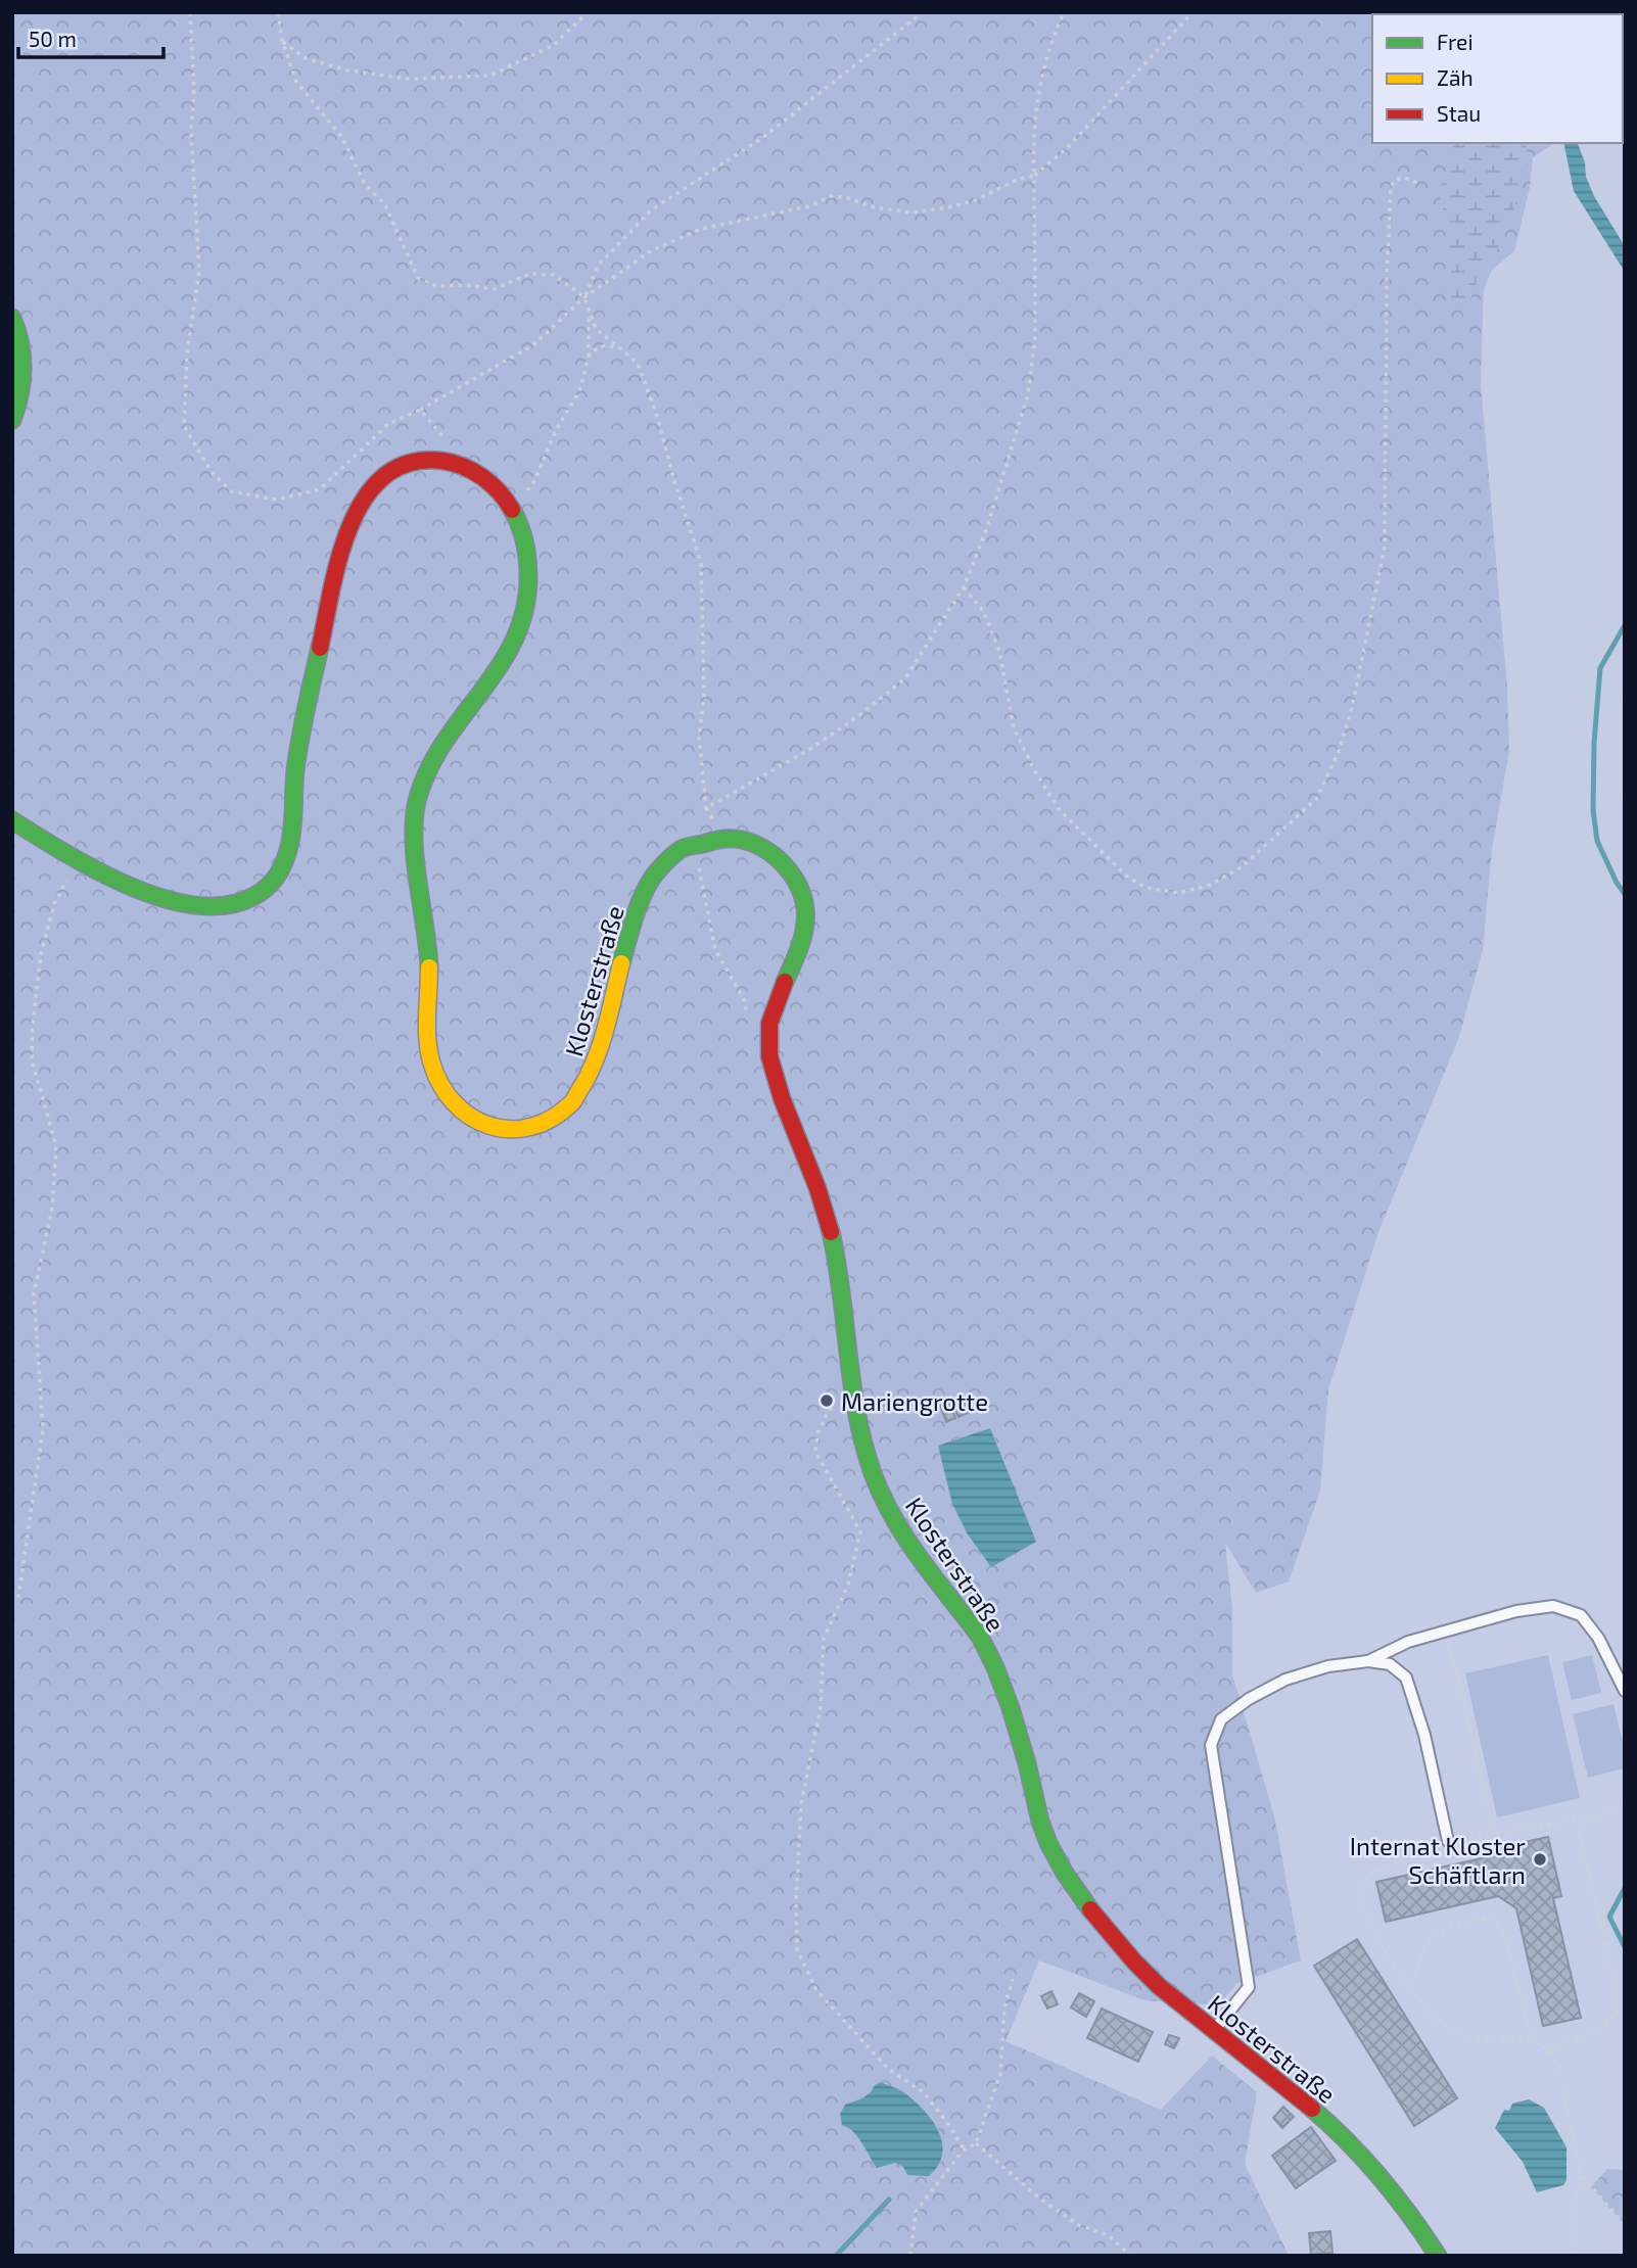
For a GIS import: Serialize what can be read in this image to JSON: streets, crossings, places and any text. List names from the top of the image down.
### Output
{
  "streets": {
    "main road": ["Klosterstraße"]
  },
  "places": ["Mariengrotte", "Internat Kloster Schäftlarn"],
  "legend": ["Frei", "Zäh", "Stau"],
  "scale_bar": "50 m"
}
